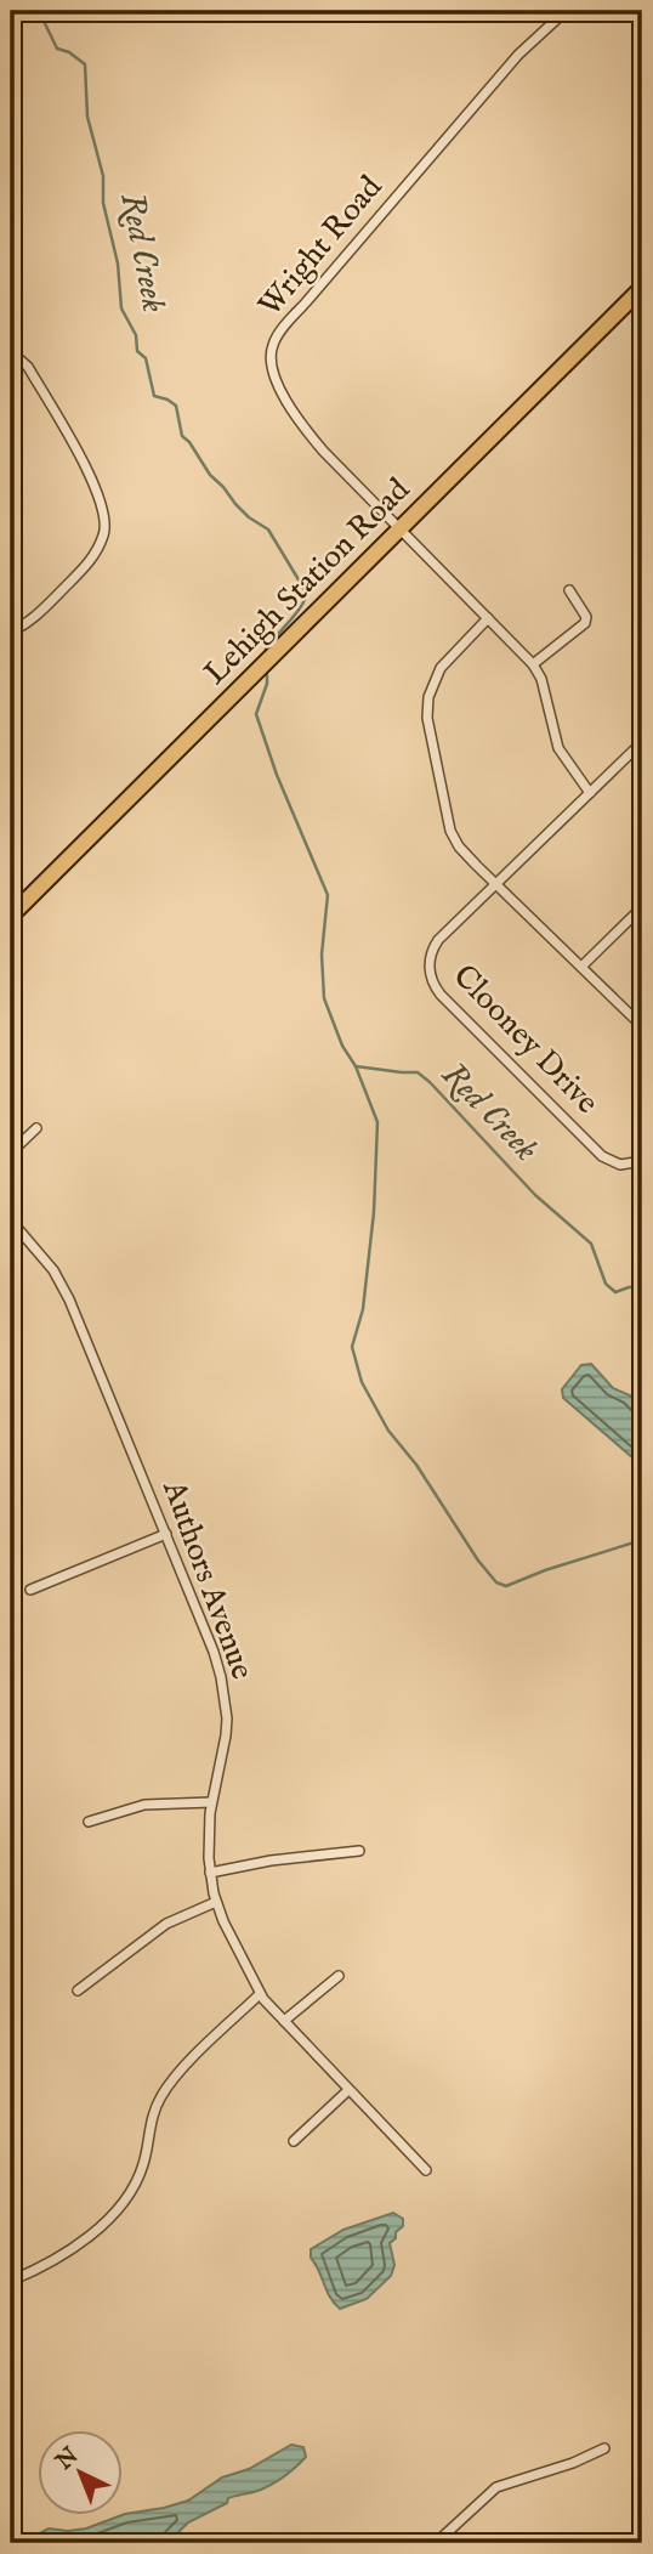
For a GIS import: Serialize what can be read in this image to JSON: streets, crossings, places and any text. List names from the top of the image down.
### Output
{
  "streets": {
    "main road": ["Lehigh Station Road"],
    "street": ["Wright Road", "Clooney Drive", "Authors Avenue"]
  },
  "crossings": [
    ["Wright Road", "Lehigh Station Road"]
  ],
  "water": ["Red Creek"],
  "north": "top left"
}
